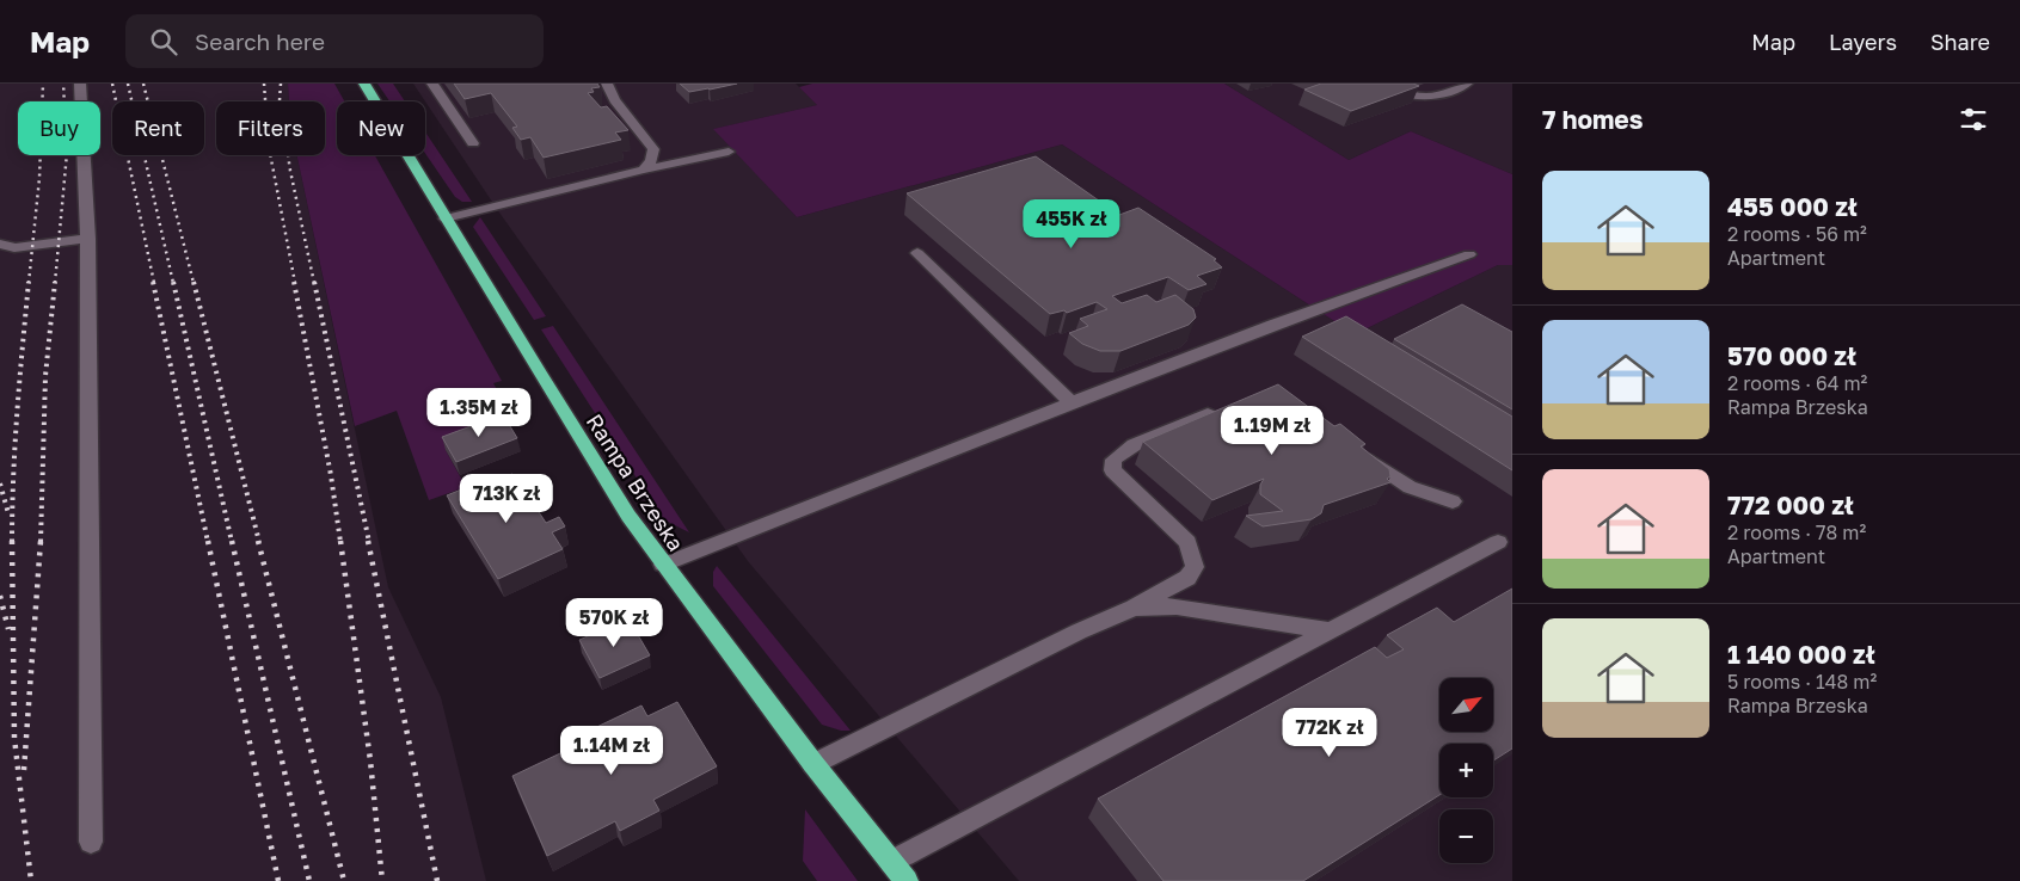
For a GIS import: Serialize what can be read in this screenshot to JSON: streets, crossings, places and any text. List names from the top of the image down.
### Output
{
  "streets": {
    "highway": ["Rampa Brzeska"]
  },
  "north": "top right",
  "page": {
    "header": "Map",
    "search": "Search here",
    "nav": ["Map", "Layers", "Share"],
    "heading": "7 homes",
    "chip": [
      "Buy",
      "Rent",
      "Filters",
      "New"
    ],
    "list": [
      {
        "name": "455 000 zł",
        "note": "2 rooms · 56 m² · Apartment"
      },
      {
        "name": "570 000 zł",
        "note": "2 rooms · 64 m² · Rampa Brzeska"
      },
      {
        "name": "772 000 zł",
        "note": "2 rooms · 78 m² · Apartment"
      },
      {
        "name": "1 140 000 zł",
        "note": "5 rooms · 148 m² · Rampa Brzeska"
      }
    ],
    "price": [
      "455K zł",
      "1.35M zł",
      "1.19M zł",
      "713K zł",
      "570K zł",
      "772K zł",
      "1.14M zł"
    ],
    "map_buttons": ["+", "−"]
  }
}
